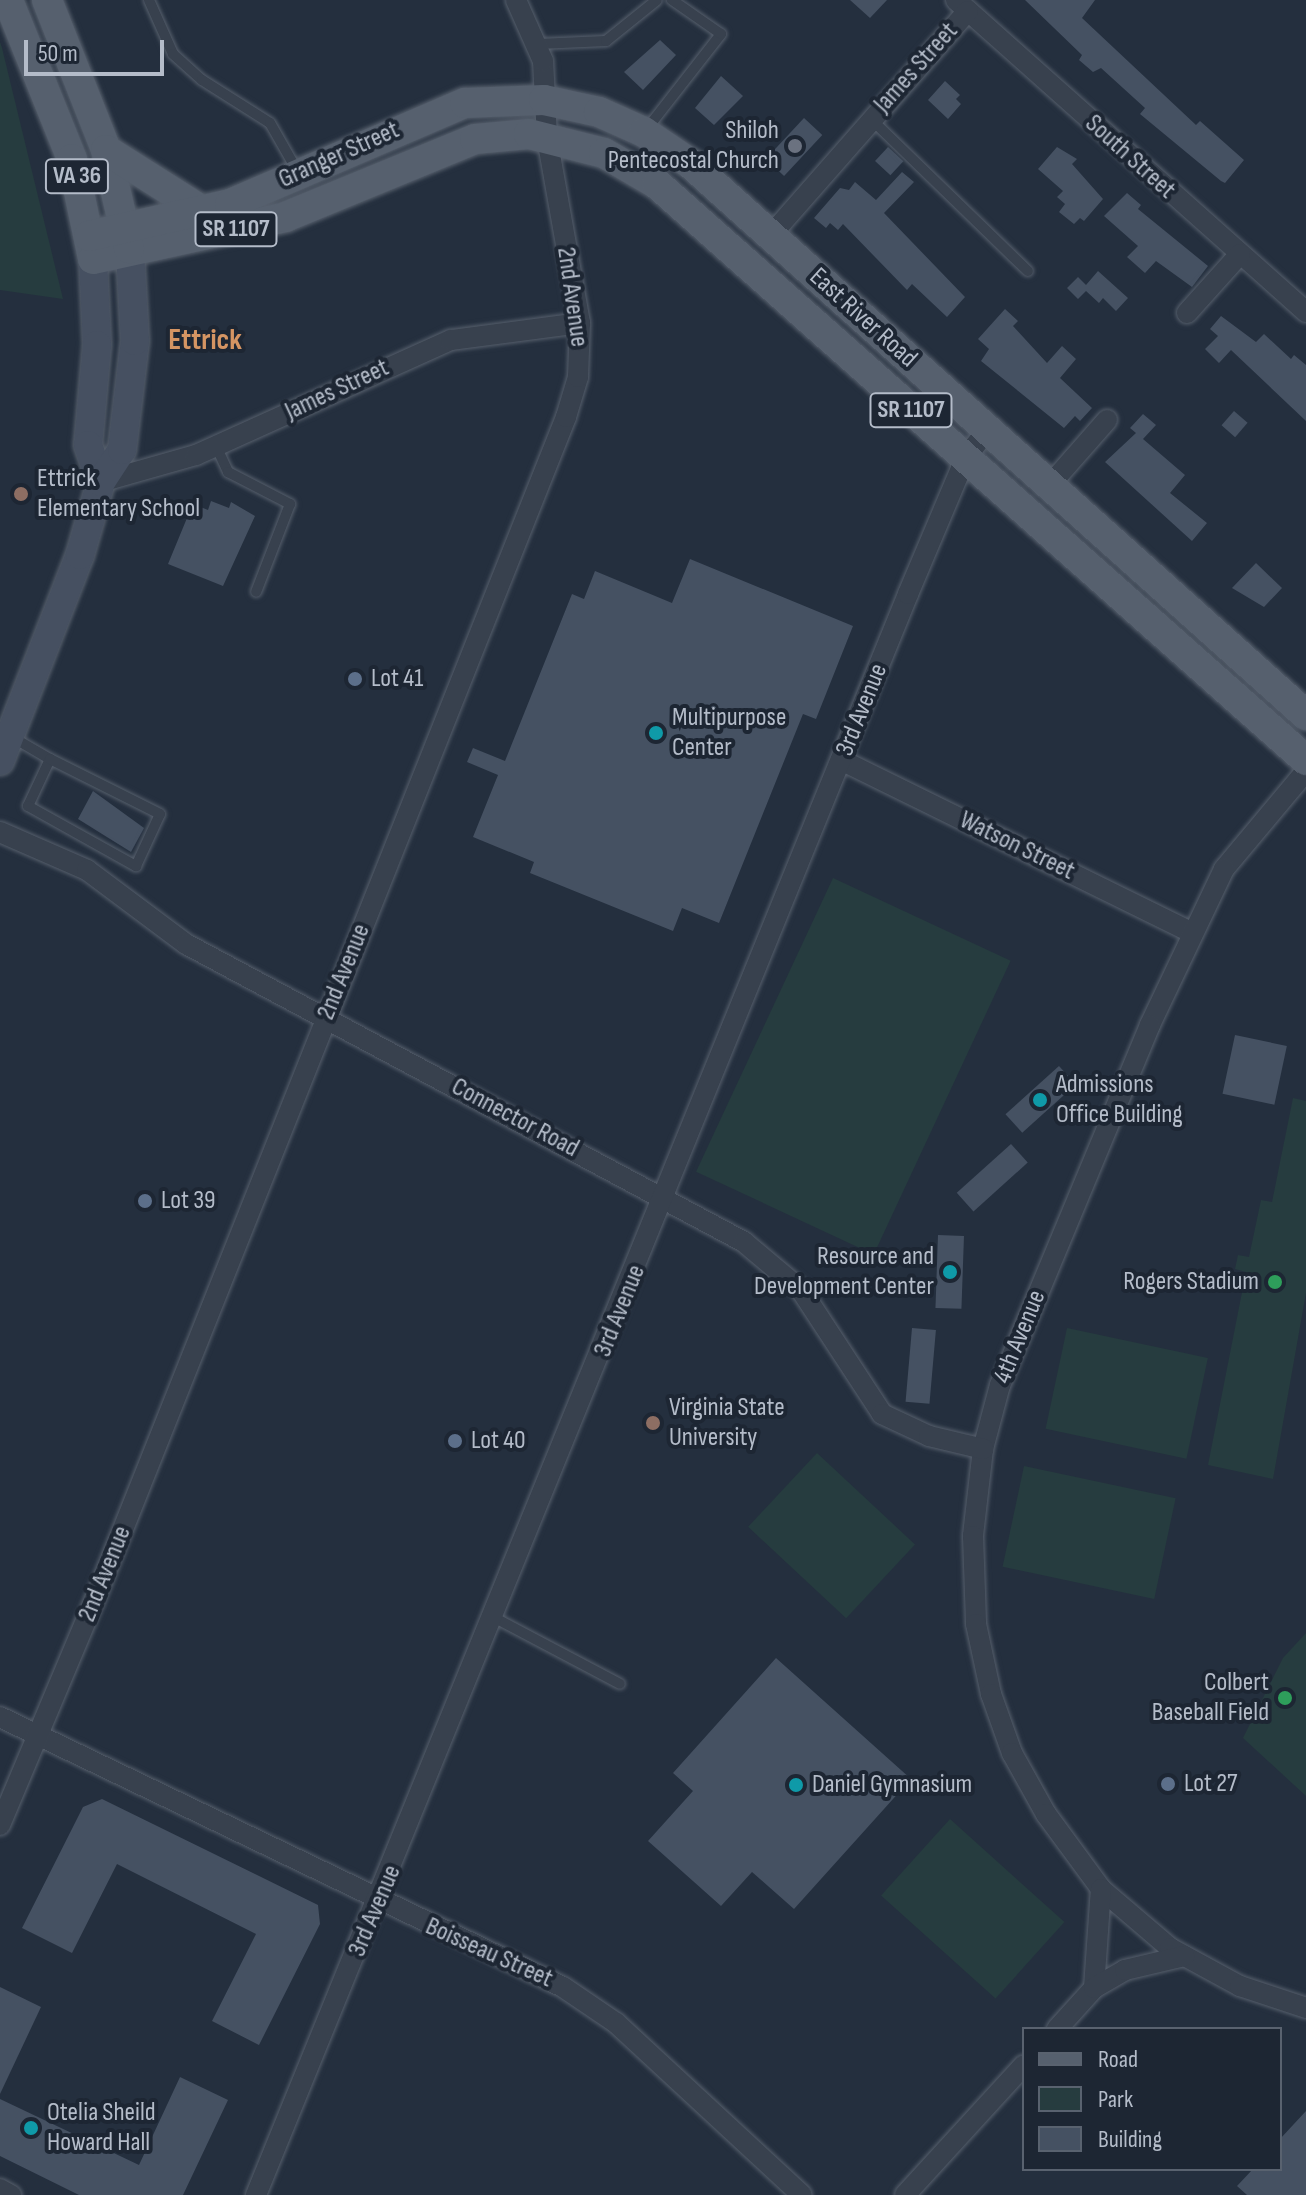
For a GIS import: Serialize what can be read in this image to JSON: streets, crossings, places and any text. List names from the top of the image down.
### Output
{
  "streets": {
    "main road": [
      "Granger Street",
      "VA 36",
      "SR 1107",
      "East River Road"
    ],
    "street": [
      "James Street",
      "South Street",
      "2nd Avenue",
      "3rd Avenue",
      "Watson Street",
      "Connector Road",
      "4th Avenue",
      "Boisseau Street"
    ]
  },
  "crossings": [
    ["James Street", "South Street"],
    ["James Street", "VA 36"],
    ["James Street", "2nd Avenue"],
    ["James Street", "East River Road"],
    ["Granger Street", "VA 36"],
    ["Granger Street", "2nd Avenue"],
    ["Granger Street", "East River Road"],
    ["2nd Avenue", "East River Road"],
    ["2nd Avenue", "Connector Road"],
    ["2nd Avenue", "Boisseau Street"],
    ["East River Road", "3rd Avenue"],
    ["3rd Avenue", "Watson Street"],
    ["3rd Avenue", "Connector Road"],
    ["3rd Avenue", "Boisseau Street"],
    ["Watson Street", "4th Avenue"],
    ["Connector Road", "4th Avenue"]
  ],
  "districts": ["Ettrick"],
  "places": [
    "Shiloh Pentecostal Church",
    "Ettrick Elementary School",
    "Lot 41",
    "Multipurpose Center",
    "Admissions Office Building",
    "Lot 39",
    "Resource and Development Center",
    "Rogers Stadium",
    "Virginia State University",
    "Lot 40",
    "Colbert Baseball Field",
    "Lot 27",
    "Daniel Gymnasium",
    "Otelia Sheild Howard Hall"
  ],
  "legend": ["Road", "Park", "Building"],
  "scale_bar": "50 m"
}
